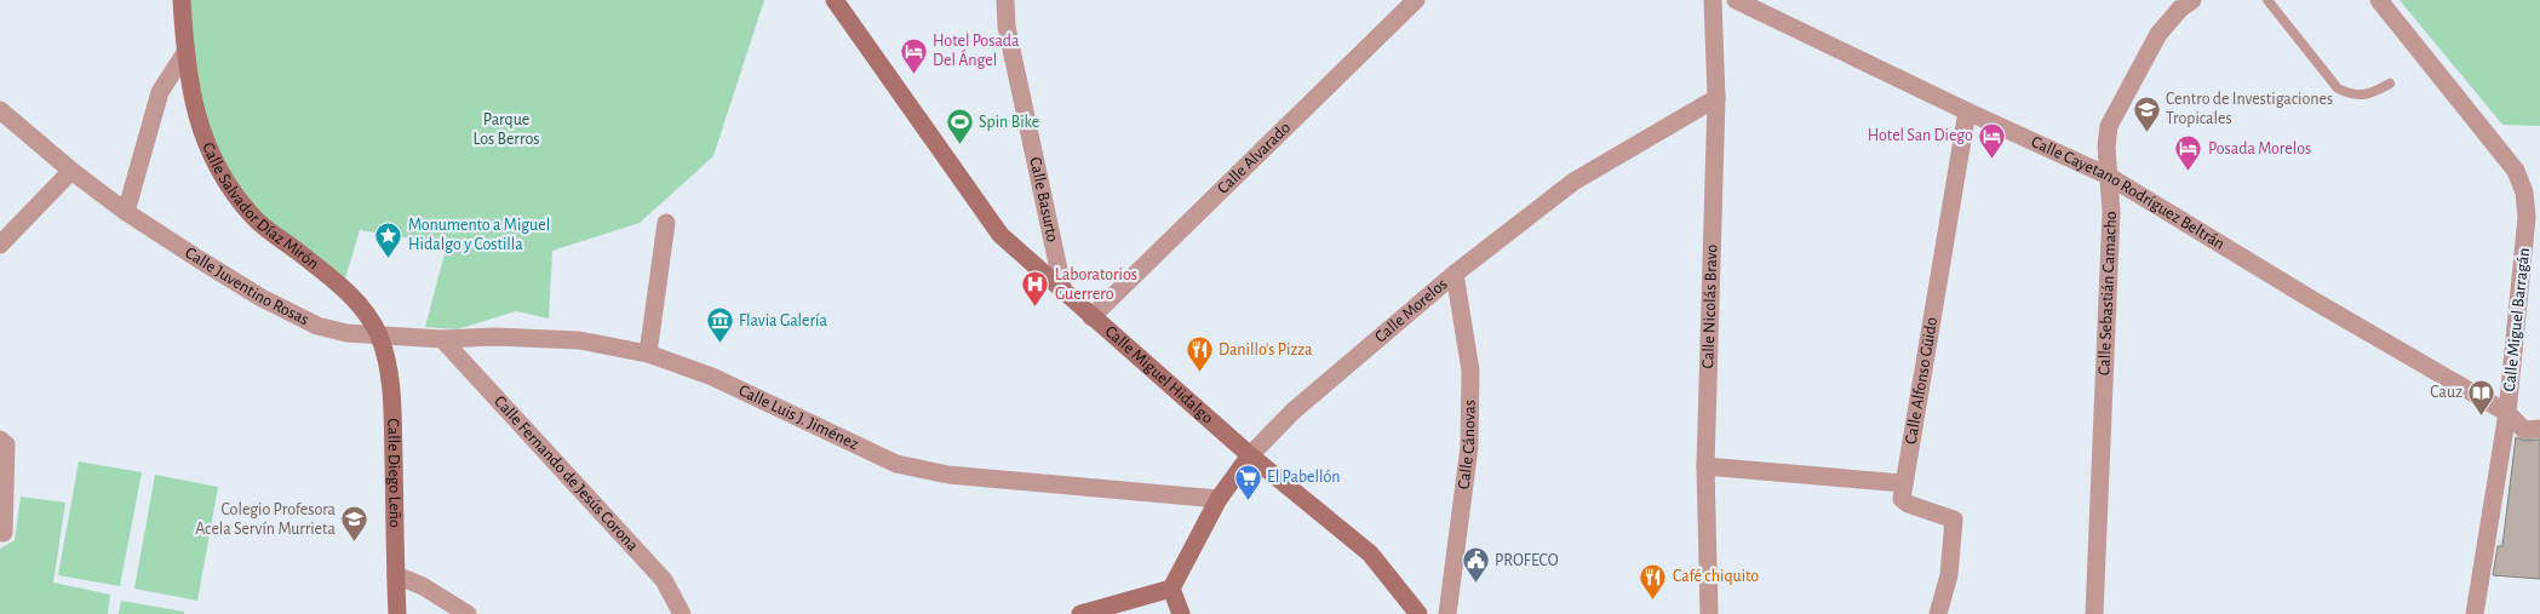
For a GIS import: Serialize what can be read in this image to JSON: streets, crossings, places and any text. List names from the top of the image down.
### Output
{
  "streets": {
    "main road": [
      "Calle Salvador Díaz Mirón",
      "Calle Morelos",
      "Calle Miguel Hidalgo",
      "Calle Diego Leño"
    ],
    "street": [
      "Calle Alvarado",
      "Calle Cayetano Rodríguez Beltrán",
      "Calle Basurto",
      "Calle Juventino Rosas",
      "Calle Sebastián Camacho",
      "Calle Nicolás Bravo",
      "Calle Miguel Barragán",
      "Calle Alfonso Güido",
      "Calle Luis J. Jiménez",
      "Calle Cánovas",
      "Calle Fernando de Jesús Corona"
    ]
  },
  "crossings": [
    ["Calle Alvarado", "Calle Miguel Hidalgo"],
    ["Calle Cayetano Rodríguez Beltrán", "Calle Sebastián Camacho"],
    ["Calle Cayetano Rodríguez Beltrán", "Calle Miguel Barragán"],
    ["Calle Cayetano Rodríguez Beltrán", "Calle Alfonso Güido"],
    ["Calle Basurto", "Calle Miguel Hidalgo"],
    ["Calle Salvador Díaz Mirón", "Calle Juventino Rosas"],
    ["Calle Salvador Díaz Mirón", "Calle Luis J. Jiménez"],
    ["Calle Salvador Díaz Mirón", "Calle Diego Leño"],
    ["Calle Juventino Rosas", "Calle Luis J. Jiménez"],
    ["Calle Juventino Rosas", "Calle Diego Leño"],
    ["Calle Nicolás Bravo", "Calle Morelos"],
    ["Calle Morelos", "Calle Miguel Hidalgo"],
    ["Calle Morelos", "Calle Luis J. Jiménez"],
    ["Calle Morelos", "Calle Cánovas"],
    ["Calle Luis J. Jiménez", "Calle Diego Leño"],
    ["Calle Luis J. Jiménez", "Calle Fernando de Jesús Corona"]
  ],
  "parks": ["Parque Los Berros"],
  "places": {
    "hotel": ["Hotel Posada Del Ángel", "Hotel San Diego", "Posada Morelos"],
    "school or university": ["Centro de Investigaciones Tropicales", "Colegio Profesora Acela Servín Murrieta"],
    "sports": ["Spin Bike"],
    "place": ["Monumento a Miguel Hidalgo y Costilla"],
    "hospital": ["Laboratorios Guerrero"],
    "museum": ["Flavia Galería"],
    "restaurant": ["Danillo's Pizza", "Café chiquito"],
    "library": ["Cauz"],
    "supermarket": ["El Pabellón"],
    "public building": ["PROFECO"]
  }
}
